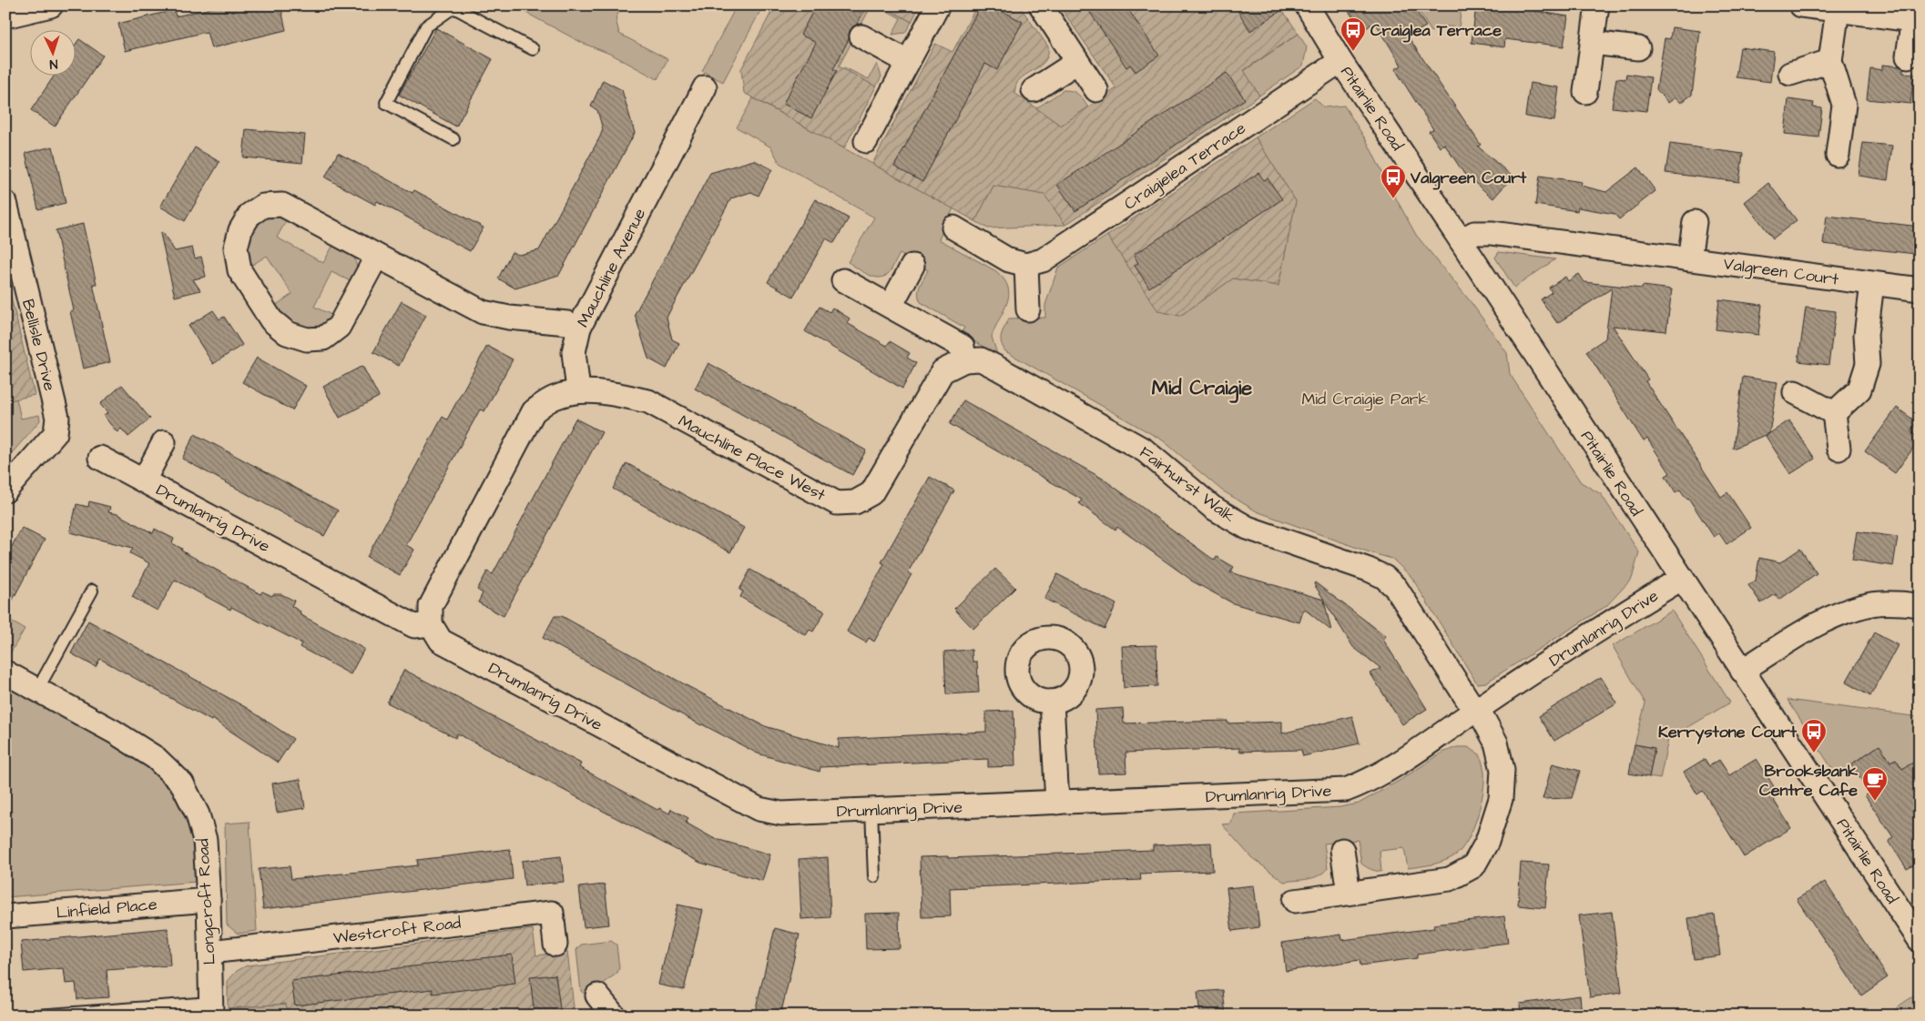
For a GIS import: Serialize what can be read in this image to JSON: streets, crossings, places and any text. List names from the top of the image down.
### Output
{
  "streets": {
    "street": [
      "Pitairlie Road",
      "Craigielea Terrace",
      "Mauchline Avenue",
      "Valgreen Court",
      "Bellisle Drive",
      "Mauchline Place West",
      "Fairhurst Walk",
      "Drumlanrig Drive",
      "Longcroft Road",
      "Linfield Place",
      "Westcroft Road"
    ]
  },
  "crossings": [
    ["Pitairlie Road", "Craigielea Terrace"],
    ["Pitairlie Road", "Valgreen Court"],
    ["Pitairlie Road", "Drumlanrig Drive"],
    ["Mauchline Avenue", "Mauchline Place West"],
    ["Mauchline Place West", "Fairhurst Walk"],
    ["Fairhurst Walk", "Drumlanrig Drive"],
    ["Longcroft Road", "Linfield Place"],
    ["Longcroft Road", "Westcroft Road"]
  ],
  "districts": ["Mid Craigie"],
  "parks": ["Mid Craigie Park"],
  "places": {
    "bus stop": ["Craiglea Terrace", "Valgreen Court", "Kerrystone Court"],
    "cafe": ["Brooksbank Centre Cafe"]
  },
  "north": "bottom"
}
